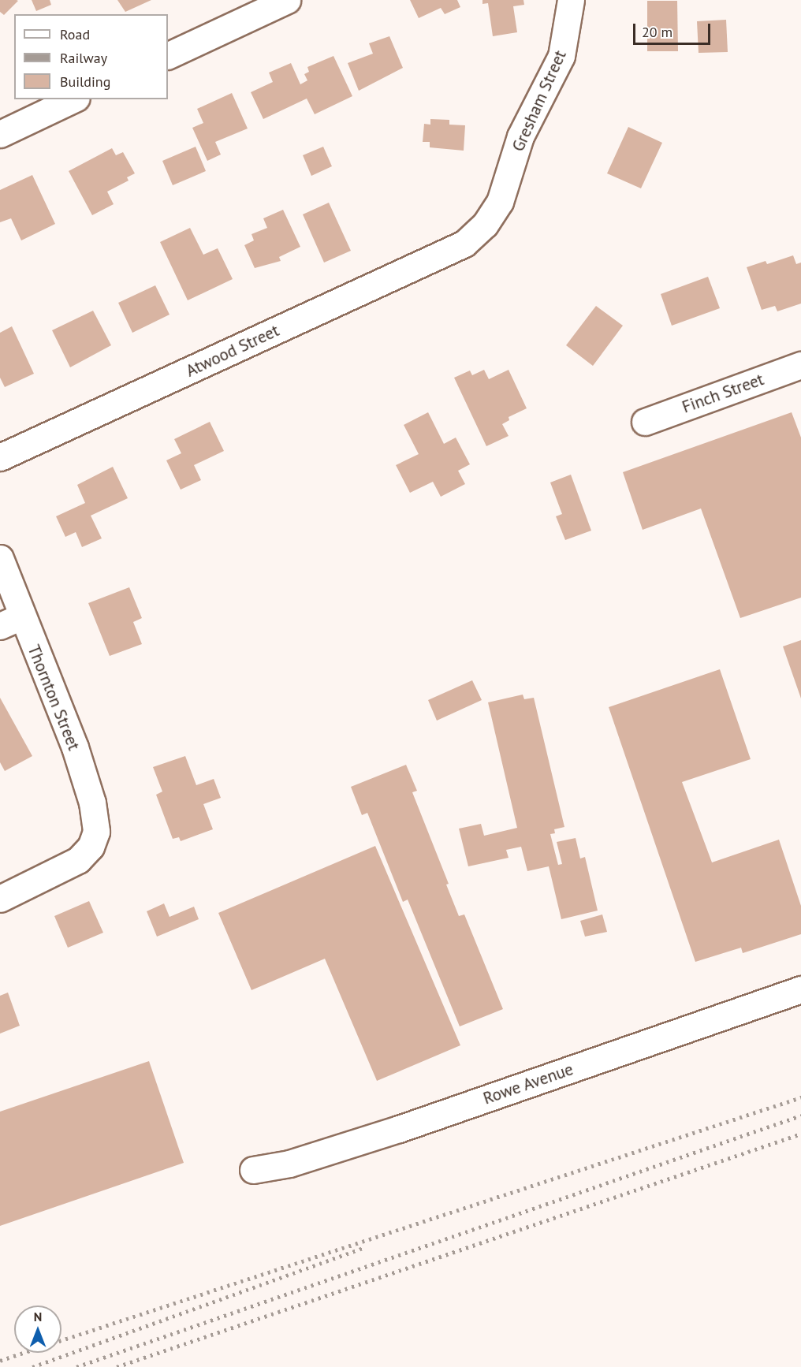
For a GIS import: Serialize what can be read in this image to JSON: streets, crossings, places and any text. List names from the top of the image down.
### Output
{
  "streets": {
    "street": [
      "Gresham Street",
      "Atwood Street",
      "Finch Street",
      "Thornton Street",
      "Rowe Avenue"
    ]
  },
  "crossings": [
    ["Gresham Street", "Atwood Street"]
  ],
  "legend": ["Road", "Railway", "Building"],
  "scale_bar": "20 m",
  "north": "top"
}
